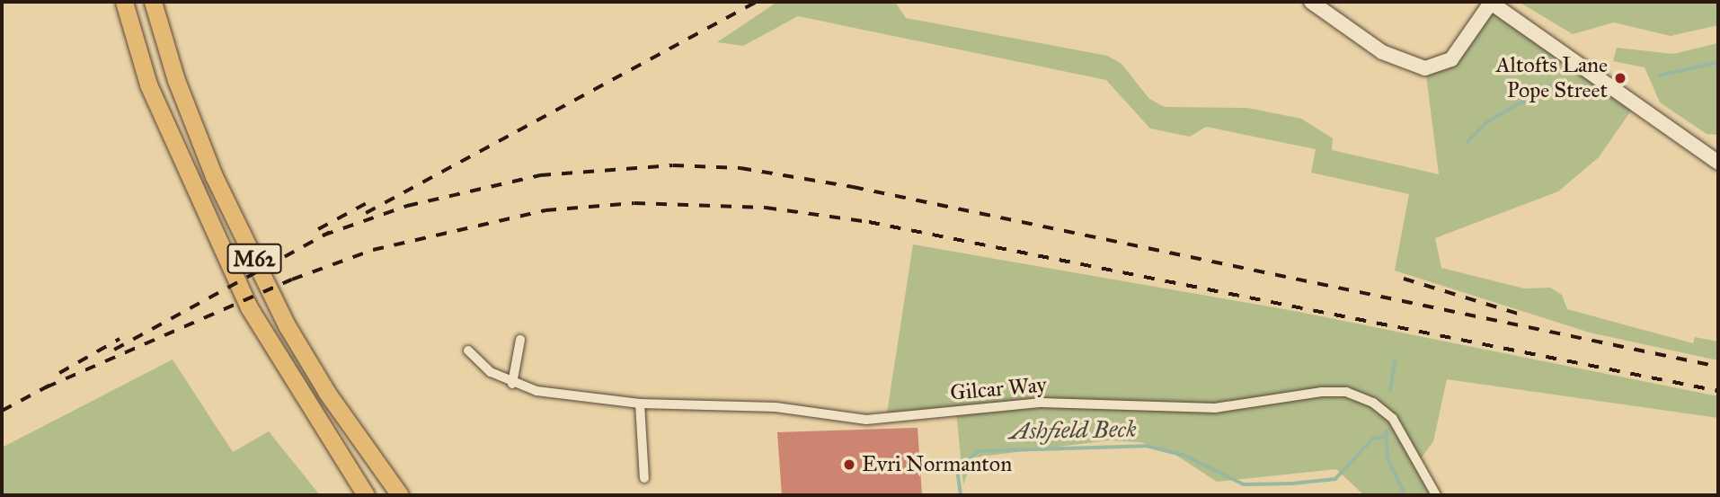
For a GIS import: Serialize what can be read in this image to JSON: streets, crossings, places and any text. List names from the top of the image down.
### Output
{
  "streets": {
    "highway": ["M62"],
    "street": ["Gilcar Way"]
  },
  "water": ["Ashfield Beck"],
  "places": ["Altofts Lane Pope Street", "Evri Normanton"]
}
